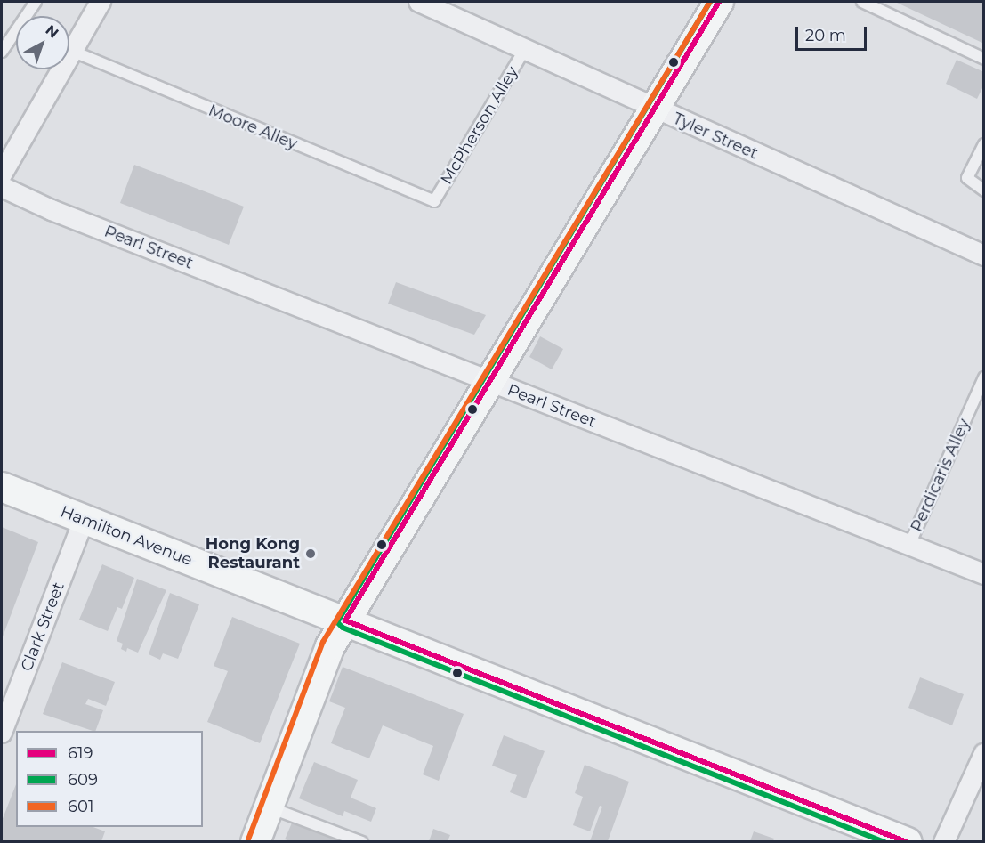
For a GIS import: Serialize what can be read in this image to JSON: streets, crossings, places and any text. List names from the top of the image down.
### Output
{
  "streets": {
    "street": [
      "Tyler Street",
      "Pearl Street",
      "Hamilton Avenue",
      "Clark Street"
    ],
    "lane": ["McPherson Alley", "Moore Alley", "Perdicaris Alley"]
  },
  "crossings": [
    ["McPherson Alley", "Moore Alley"],
    ["McPherson Alley", "Tyler Street"],
    ["Pearl Street", "Perdicaris Alley"],
    ["Hamilton Avenue", "Clark Street"]
  ],
  "places": ["Hong Kong Restaurant"],
  "lines": ["transit line 619", "transit line 609", "transit line 601"],
  "legend": ["619", "609", "601"],
  "scale_bar": "20 m",
  "north": "top right"
}
